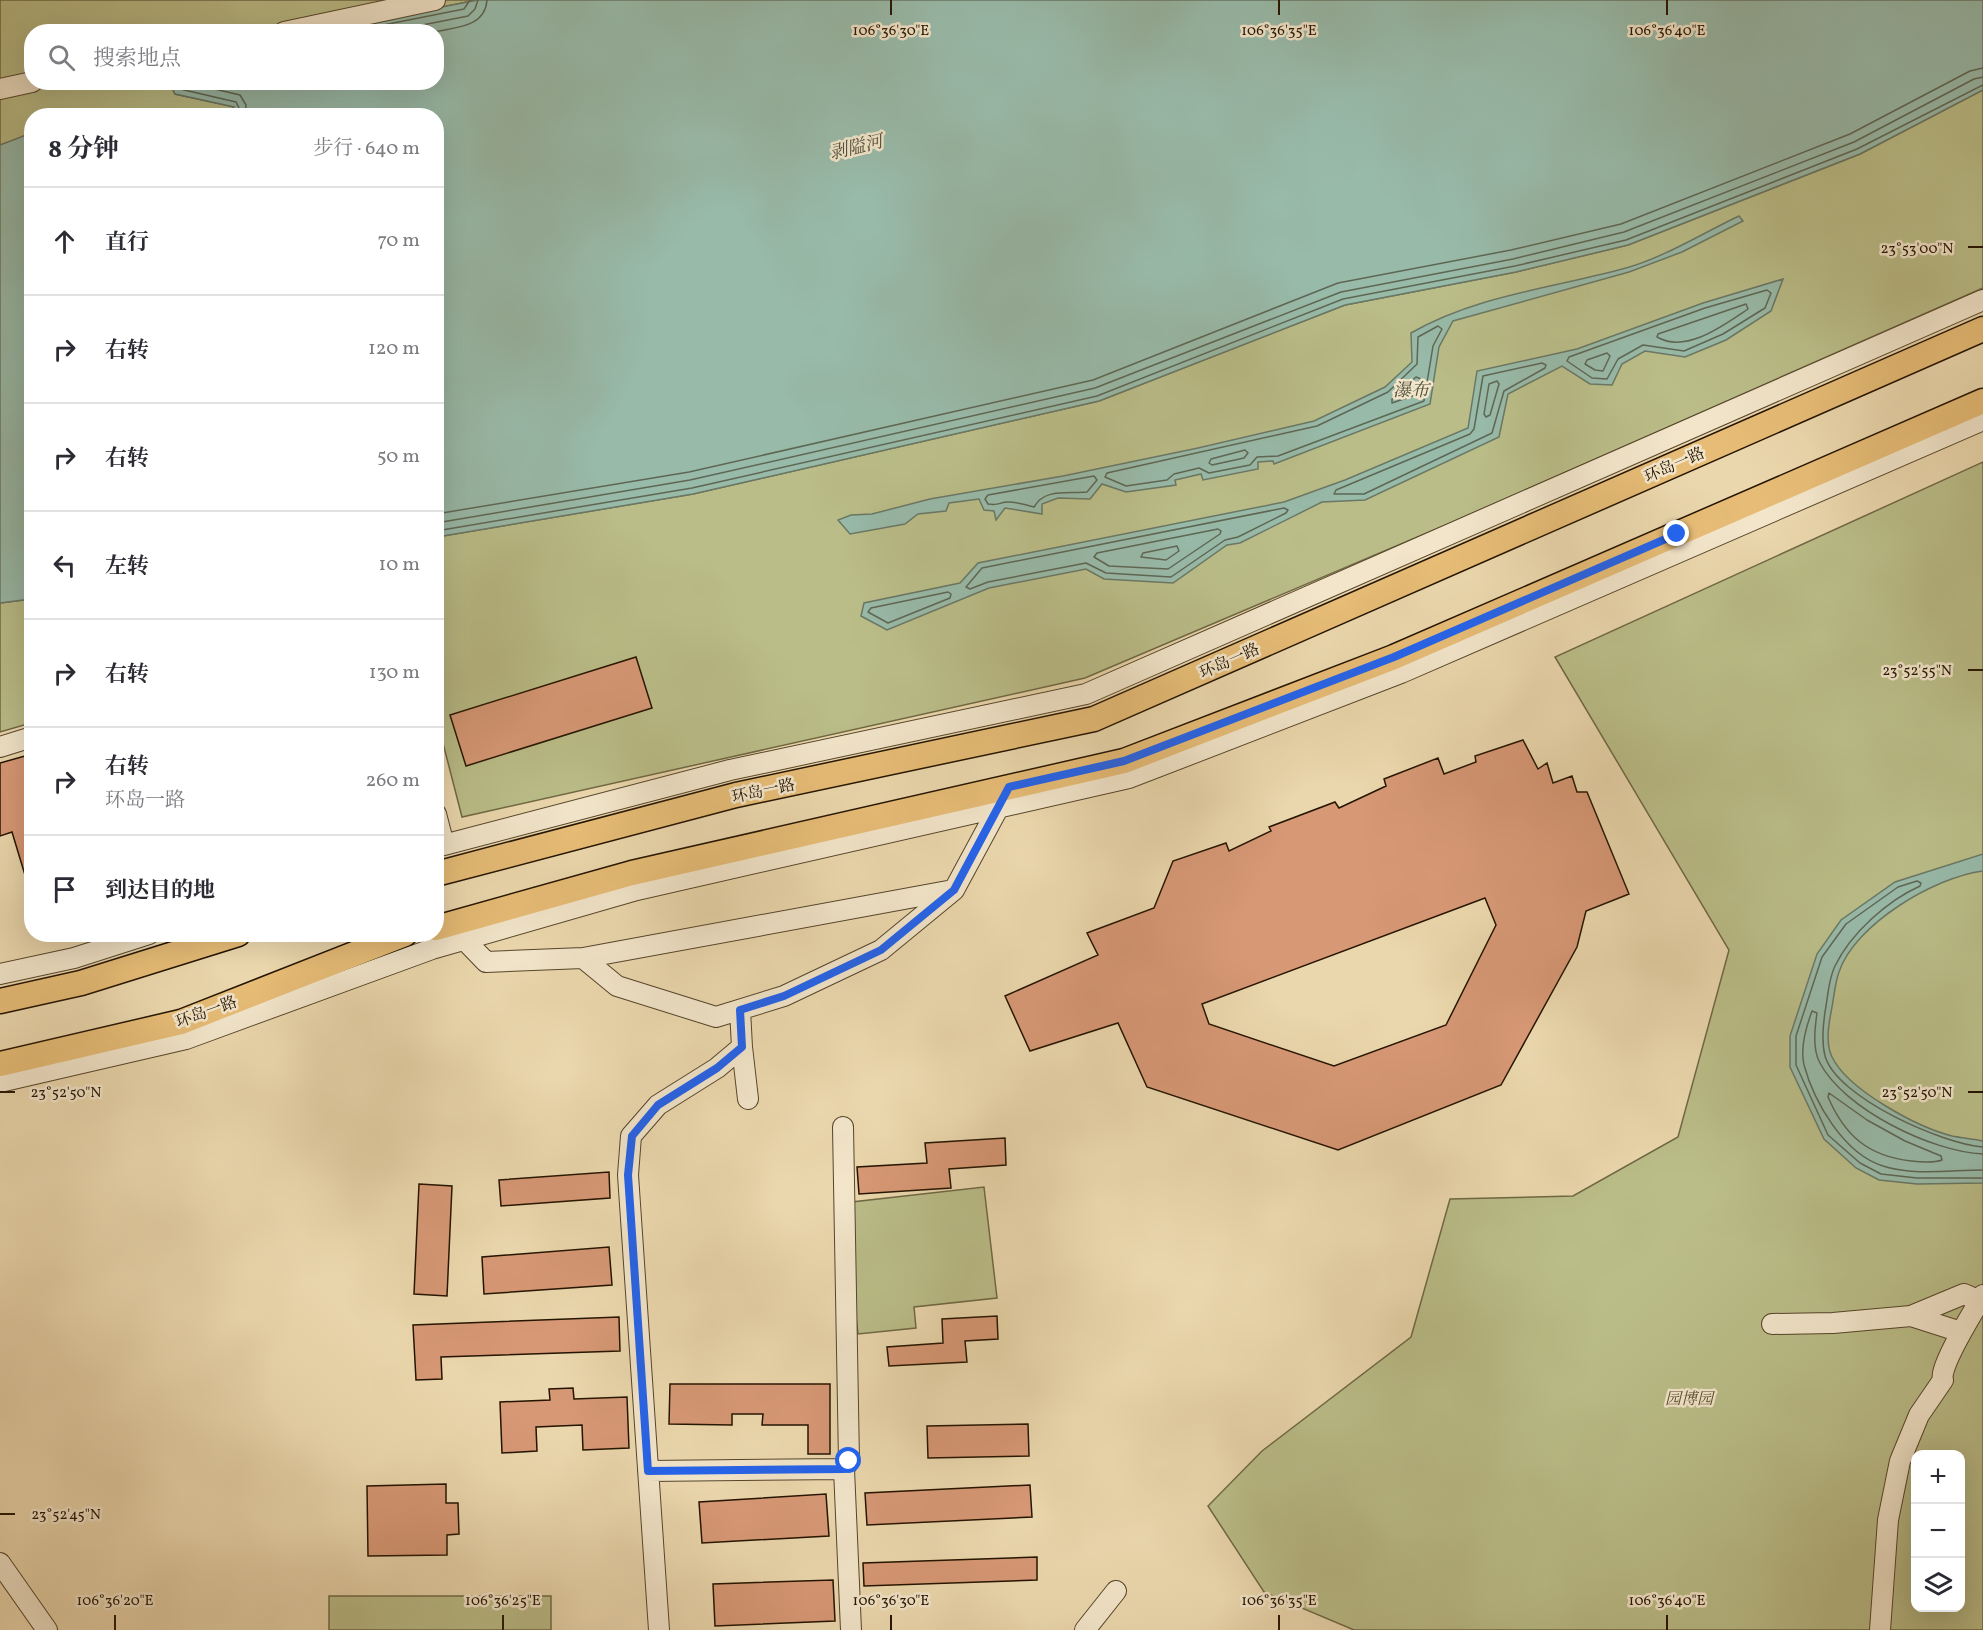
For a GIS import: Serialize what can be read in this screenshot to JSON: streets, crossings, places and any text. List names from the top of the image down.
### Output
{
  "streets": {
    "main road": ["环岛一路"]
  },
  "water": ["剥隘河", "瀑布"],
  "parks": ["园博园"],
  "page": {
    "search": "搜索地点",
    "heading": ["8 分钟", "步行 · 640 m"],
    "list": [
      ["直行", "70 m"],
      ["右转", "120 m"],
      ["右转", "50 m"],
      ["左转", "10 m"],
      ["右转", "130 m"],
      ["右转", "环岛一路", "260 m"],
      "到达目的地"
    ],
    "map_buttons": ["+", "−"]
  },
  "coordinates": [
    "106°36'30\"E",
    "106°36'35\"E",
    "106°36'40\"E",
    "23°53'00\"N",
    "23°52'55\"N",
    "23°52'50\"N",
    "23°52'45\"N",
    "106°36'20\"E",
    "106°36'25\"E"
  ]
}
